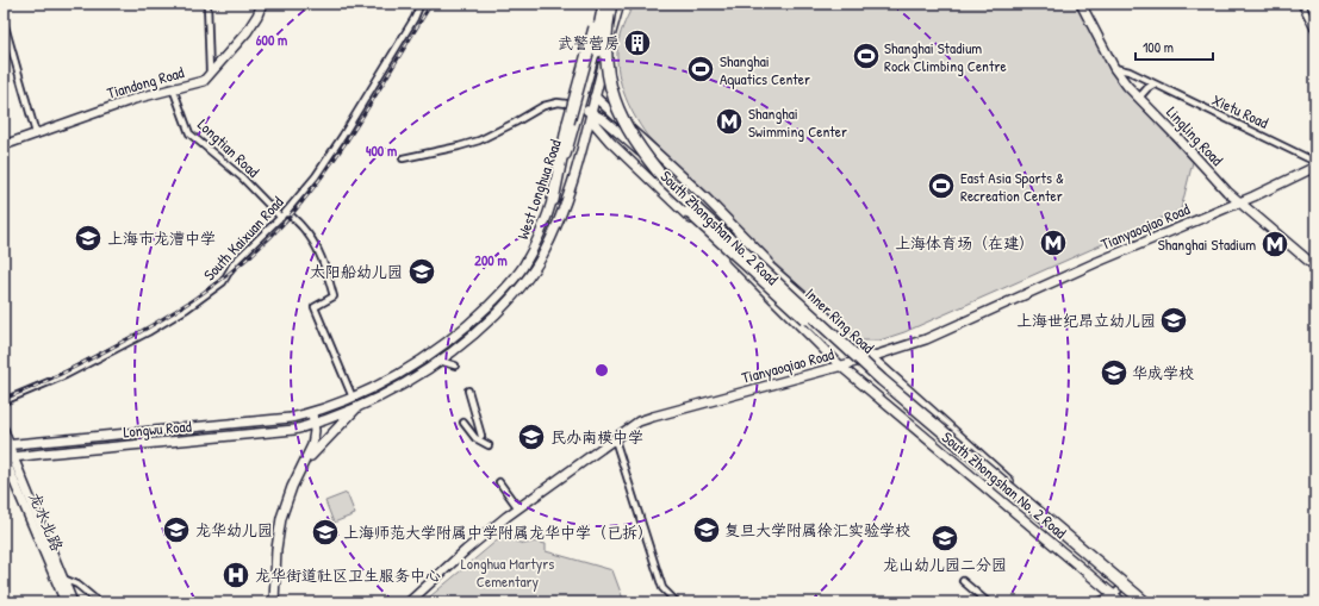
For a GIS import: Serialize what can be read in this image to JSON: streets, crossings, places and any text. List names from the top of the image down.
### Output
{
  "streets": {
    "highway": ["Inner Ring Road"],
    "main road": [
      "Tiandong Road",
      "Lingling Road",
      "West Longhua Road",
      "Tianyaoqiao Road",
      "South Zhongshan No. 2 Road",
      "Longwu Road"
    ],
    "street": ["Xietu Road", "Longtian Road", "South Kaixuan Road"]
  },
  "crossings": [
    ["Tiandong Road", "Longtian Road"],
    ["Xietu Road", "Lingling Road"],
    ["Lingling Road", "Tianyaoqiao Road"],
    ["Longtian Road", "South Kaixuan Road"],
    ["West Longhua Road", "South Zhongshan No. 2 Road"],
    ["West Longhua Road", "Longwu Road"],
    ["Tianyaoqiao Road", "South Zhongshan No. 2 Road"]
  ],
  "parks": ["Longhua Martyrs Cementary"],
  "places": {
    "building": ["武警营房"],
    "sports": ["Shanghai Stadium Rock Climbing Centre", "Shanghai Aquatics Center", "East Asia Sports & Recreation Center"],
    "metro station": ["Shanghai Swimming Center", "上海体育场（在建）", "Shanghai Stadium"],
    "school or university": [
      "上海市龙漕中学",
      "太阳船幼儿园",
      "上海世纪昂立幼儿园",
      "华成学校",
      "民办南模中学",
      "龙华幼儿园",
      "复旦大学附属徐汇实验学校",
      "上海师范大学附属中学附属龙华中学（已拆）",
      "龙山幼儿园二分园"
    ],
    "hospital": ["龙华街道社区卫生服务中心"]
  },
  "scale_bar": "100 m",
  "rings": ["600 m", "400 m", "200 m"]
}
